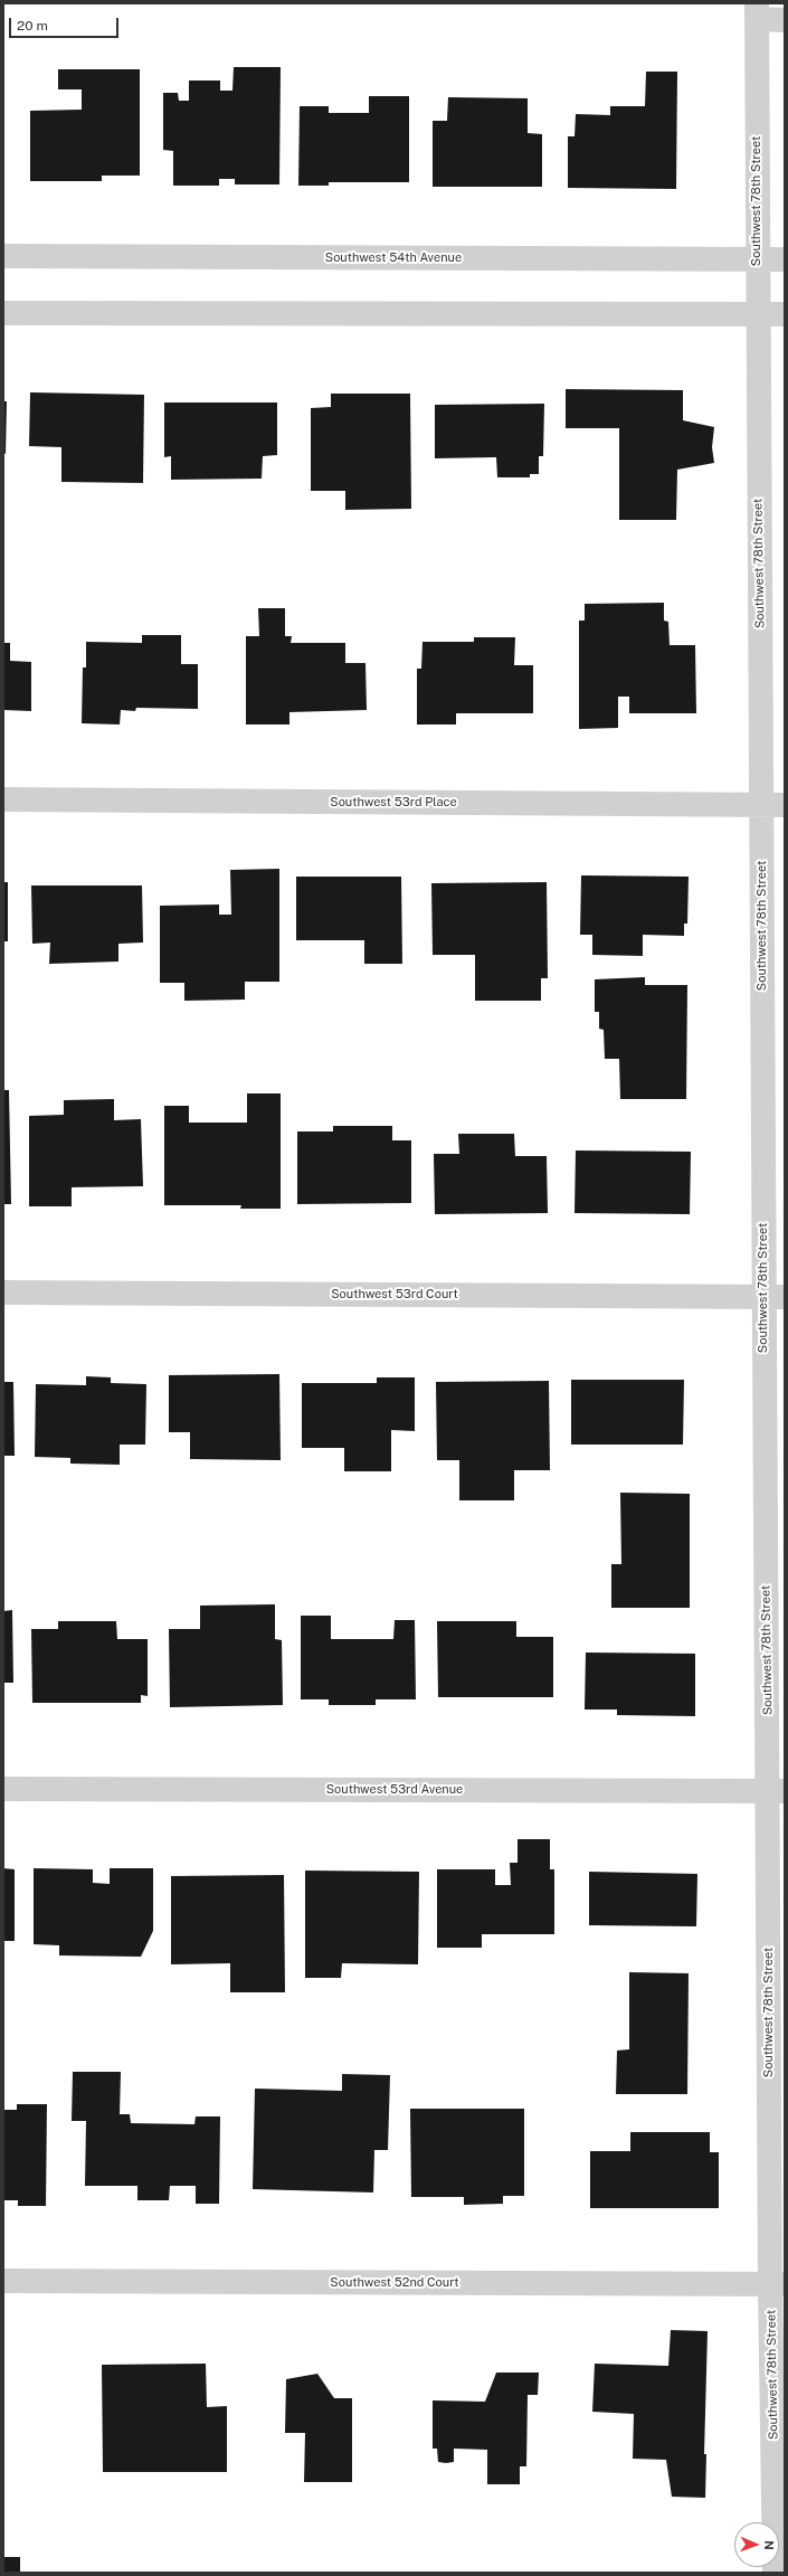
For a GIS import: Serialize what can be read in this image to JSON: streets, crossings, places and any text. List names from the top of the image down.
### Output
{
  "streets": {
    "street": [
      "Southwest 78th Street",
      "Southwest 54th Avenue",
      "Southwest 53rd Place",
      "Southwest 53rd Court",
      "Southwest 53rd Avenue",
      "Southwest 52nd Court"
    ]
  },
  "crossings": [
    ["Southwest 78th Street", "Southwest 54th Avenue"],
    ["Southwest 78th Street", "Southwest 53rd Place"],
    ["Southwest 78th Street", "Southwest 53rd Court"],
    ["Southwest 78th Street", "Southwest 53rd Avenue"],
    ["Southwest 78th Street", "Southwest 52nd Court"]
  ],
  "scale_bar": "20 m",
  "north": "right"
}
